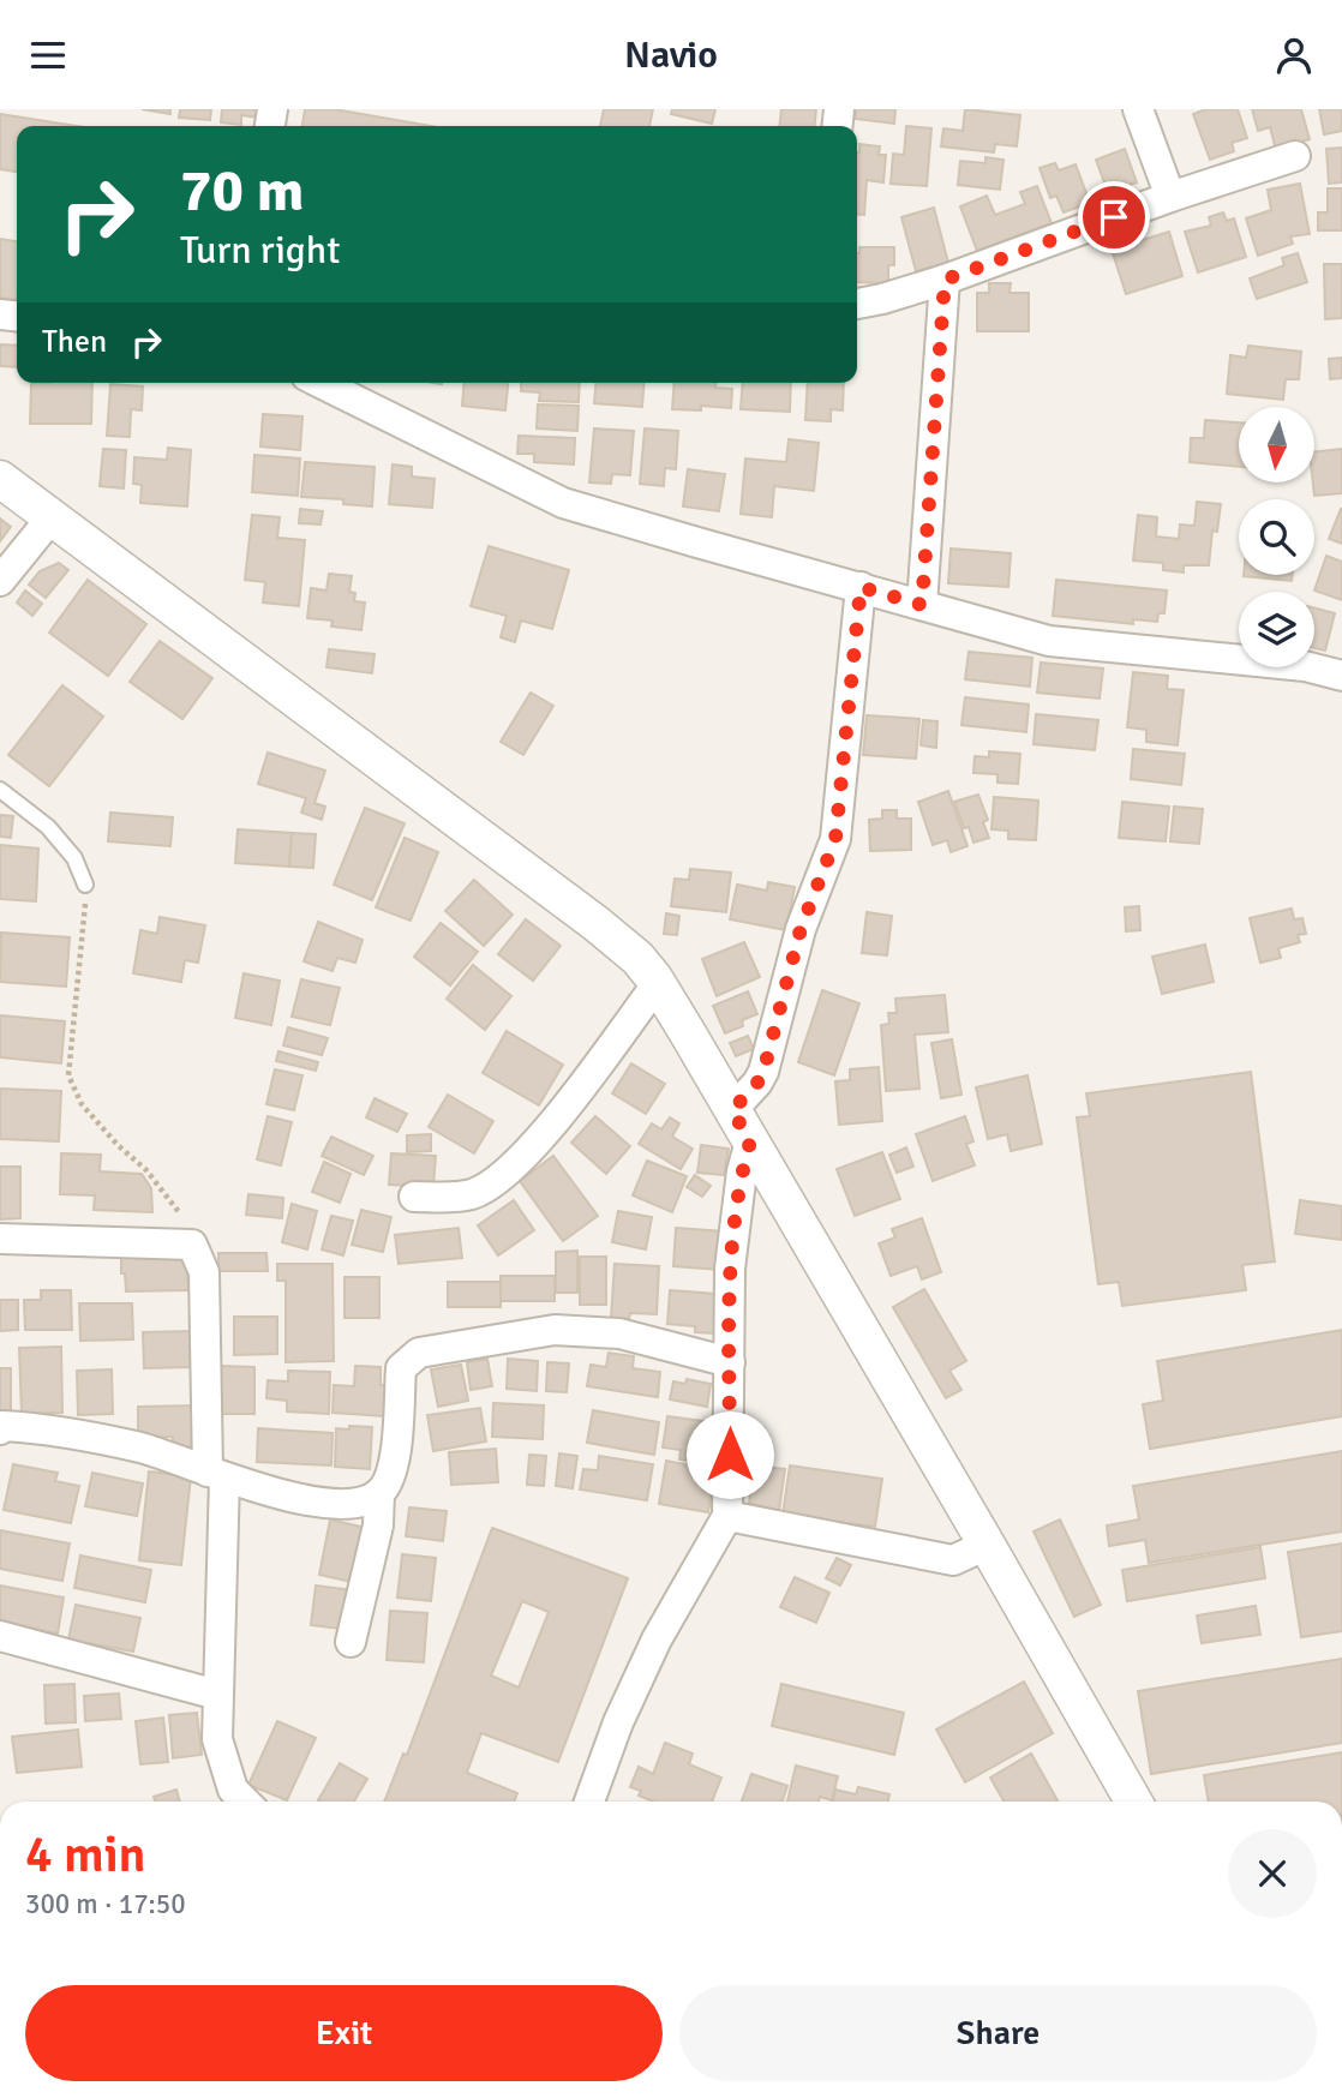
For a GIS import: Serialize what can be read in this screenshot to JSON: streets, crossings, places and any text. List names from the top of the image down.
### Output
{
  "north": "bottom",
  "page": {
    "header": "Navio",
    "turn": ["70 m", "Turn right"],
    "then": "Then",
    "heading": ["4 min", "300 m · 17:50"],
    "buttons": ["Exit", "Share"]
  }
}
